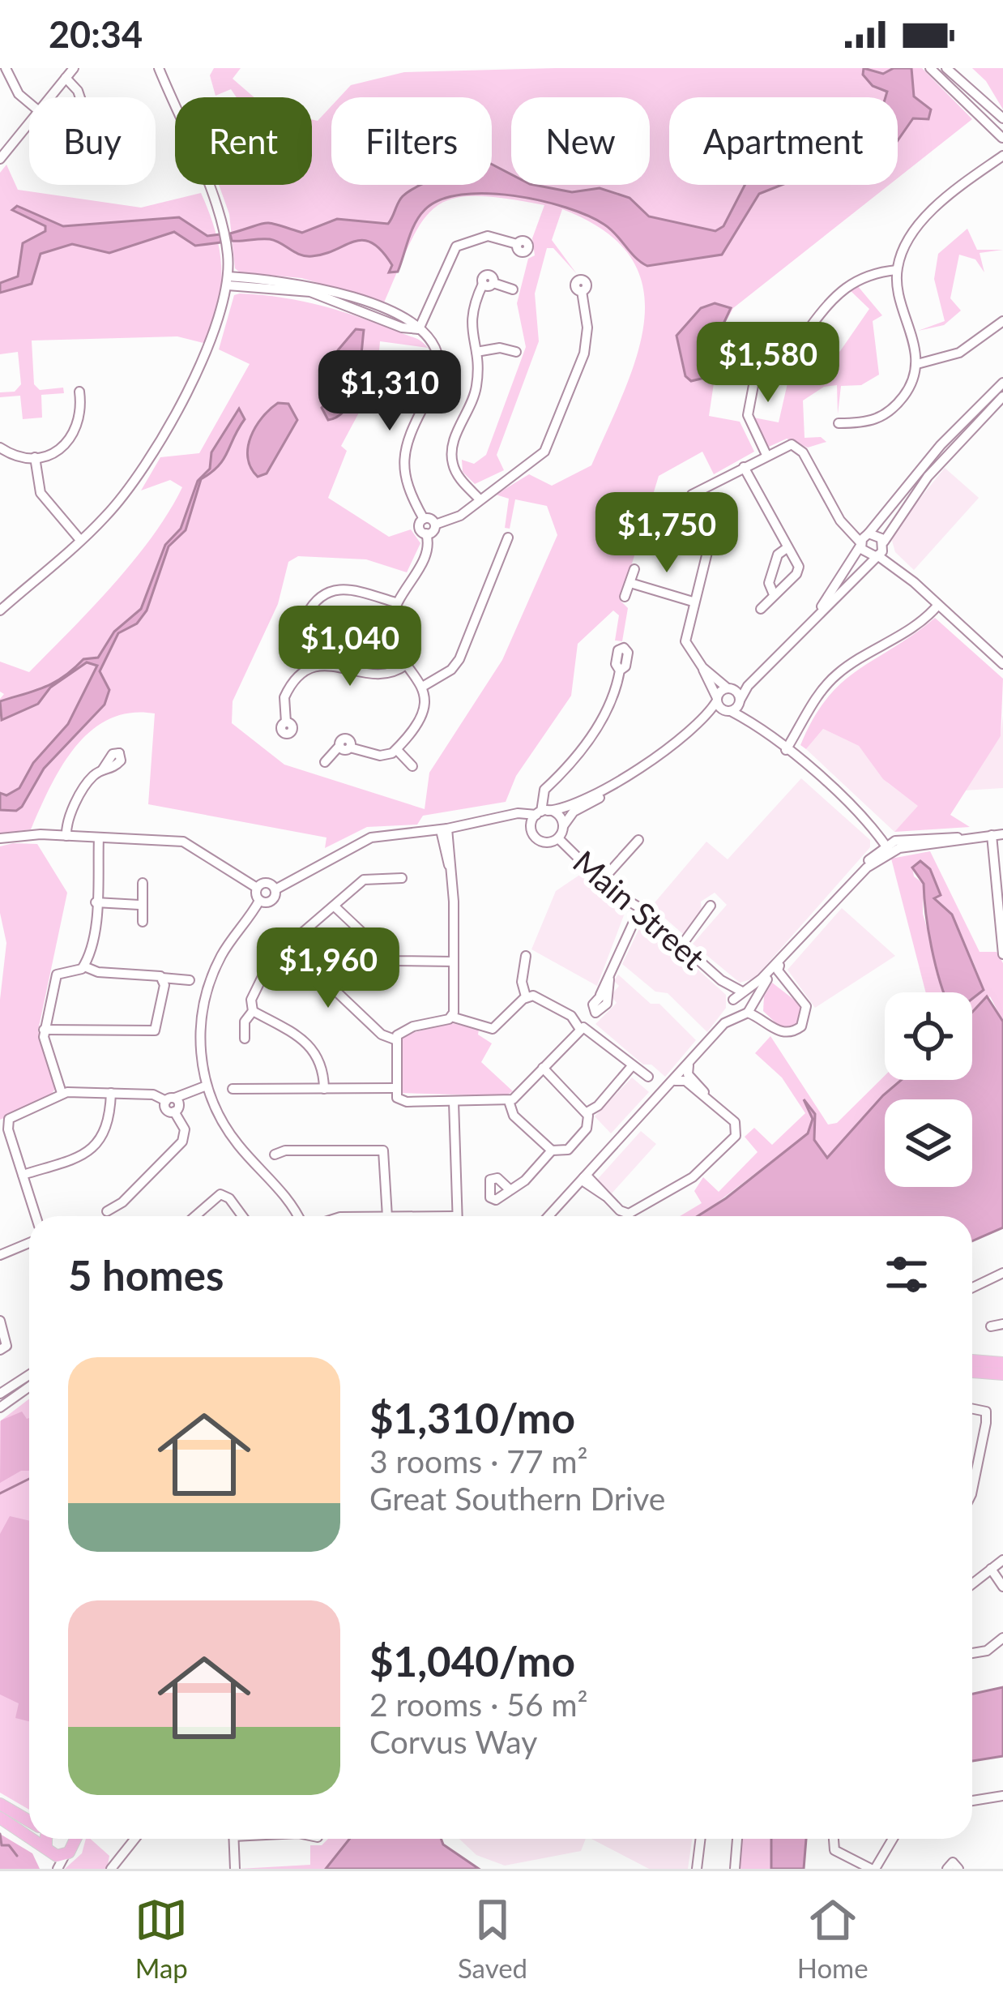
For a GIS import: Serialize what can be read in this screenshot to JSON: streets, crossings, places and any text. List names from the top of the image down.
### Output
{
  "streets": {
    "street": ["Main Street"]
  },
  "page": {
    "status": "20:34",
    "chip": [
      "Buy",
      "Rent",
      "Filters",
      "New",
      "Apartment"
    ],
    "price": [
      "$1,580",
      "$1,310",
      "$1,750",
      "$1,040",
      "$1,960"
    ],
    "heading": "5 homes",
    "list": [
      {
        "name": "$1,310/mo",
        "note": "3 rooms · 77 m² · Great Southern Drive"
      },
      {
        "name": "$1,040/mo",
        "note": "2 rooms · 56 m² · Corvus Way"
      }
    ],
    "tabs": ["Map", "Saved", "Home"]
  }
}
